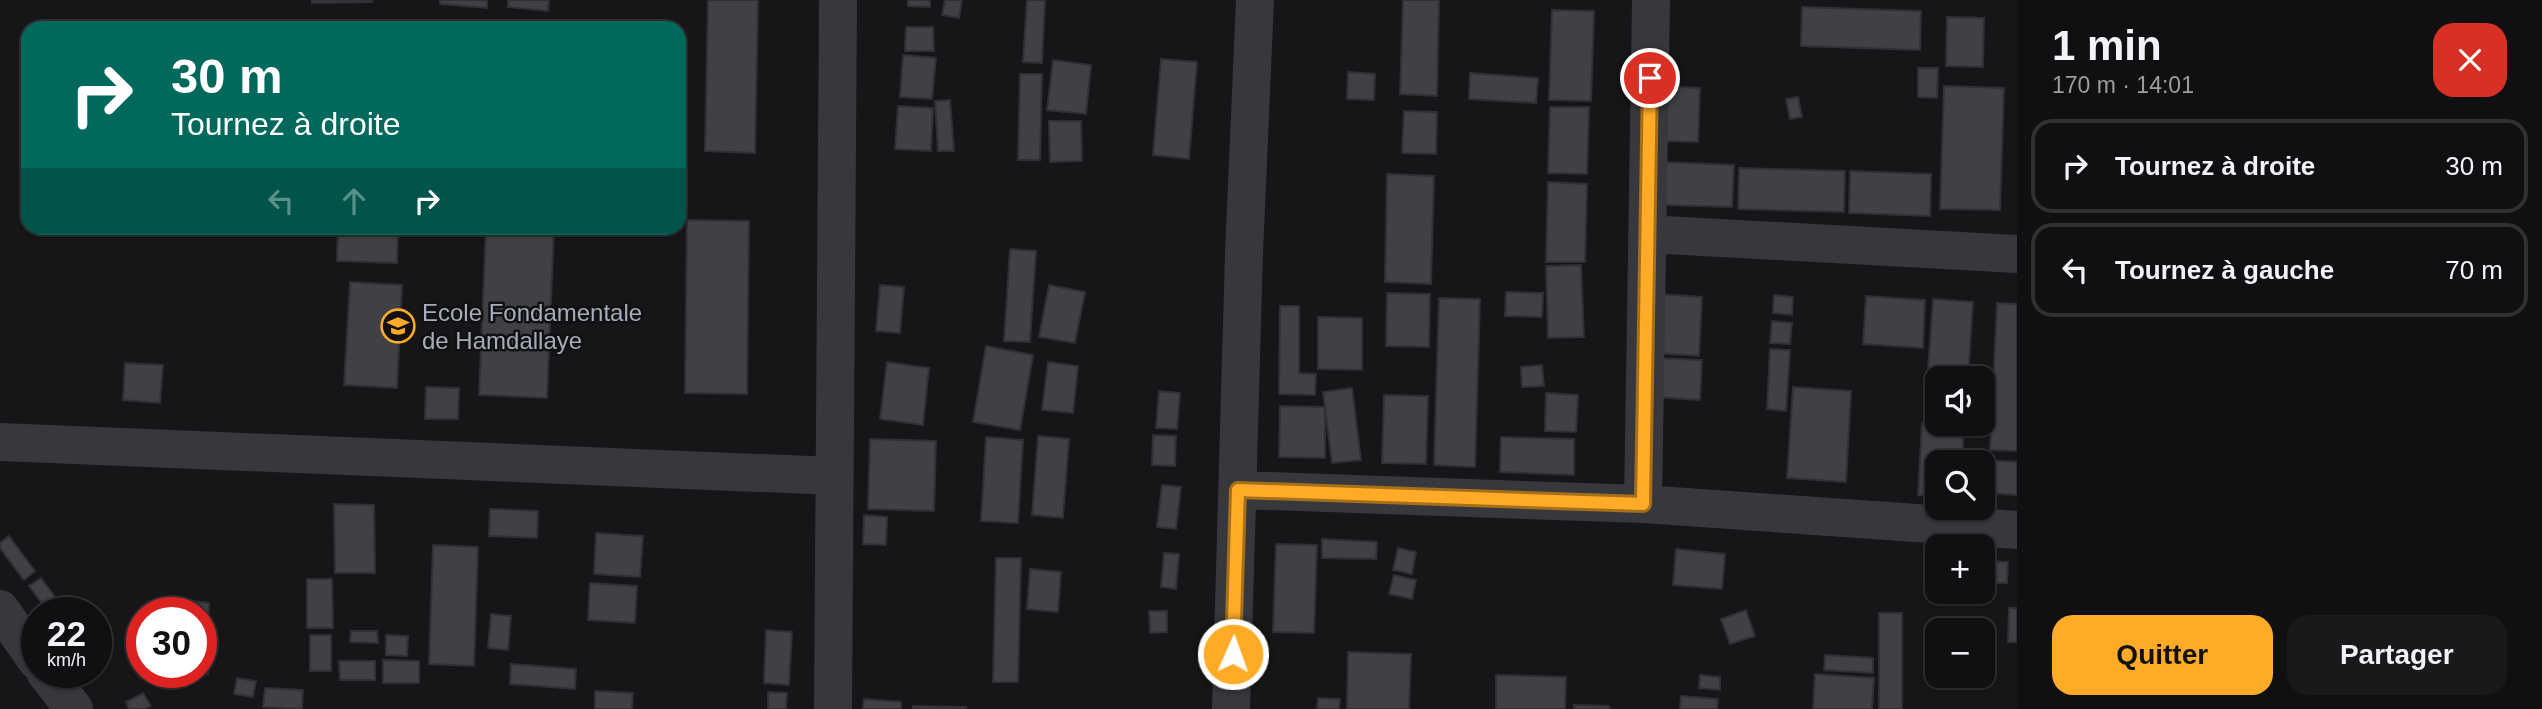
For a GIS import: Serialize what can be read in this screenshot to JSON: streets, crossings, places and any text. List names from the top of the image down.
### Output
{
  "places": {
    "school or university": ["Ecole Fondamentale de Hamdallaye"]
  },
  "page": {
    "heading": ["1 min", "170 m · 14:01"],
    "turn": ["30 m", "Tournez à droite"],
    "list": [
      {
        "name": "Tournez à droite",
        "value": "30 m"
      },
      {
        "name": "Tournez à gauche",
        "value": "70 m"
      }
    ],
    "map_buttons": ["+", "−"],
    "speed": "22 km/h",
    "limit": "30",
    "buttons": ["Quitter", "Partager"]
  }
}
